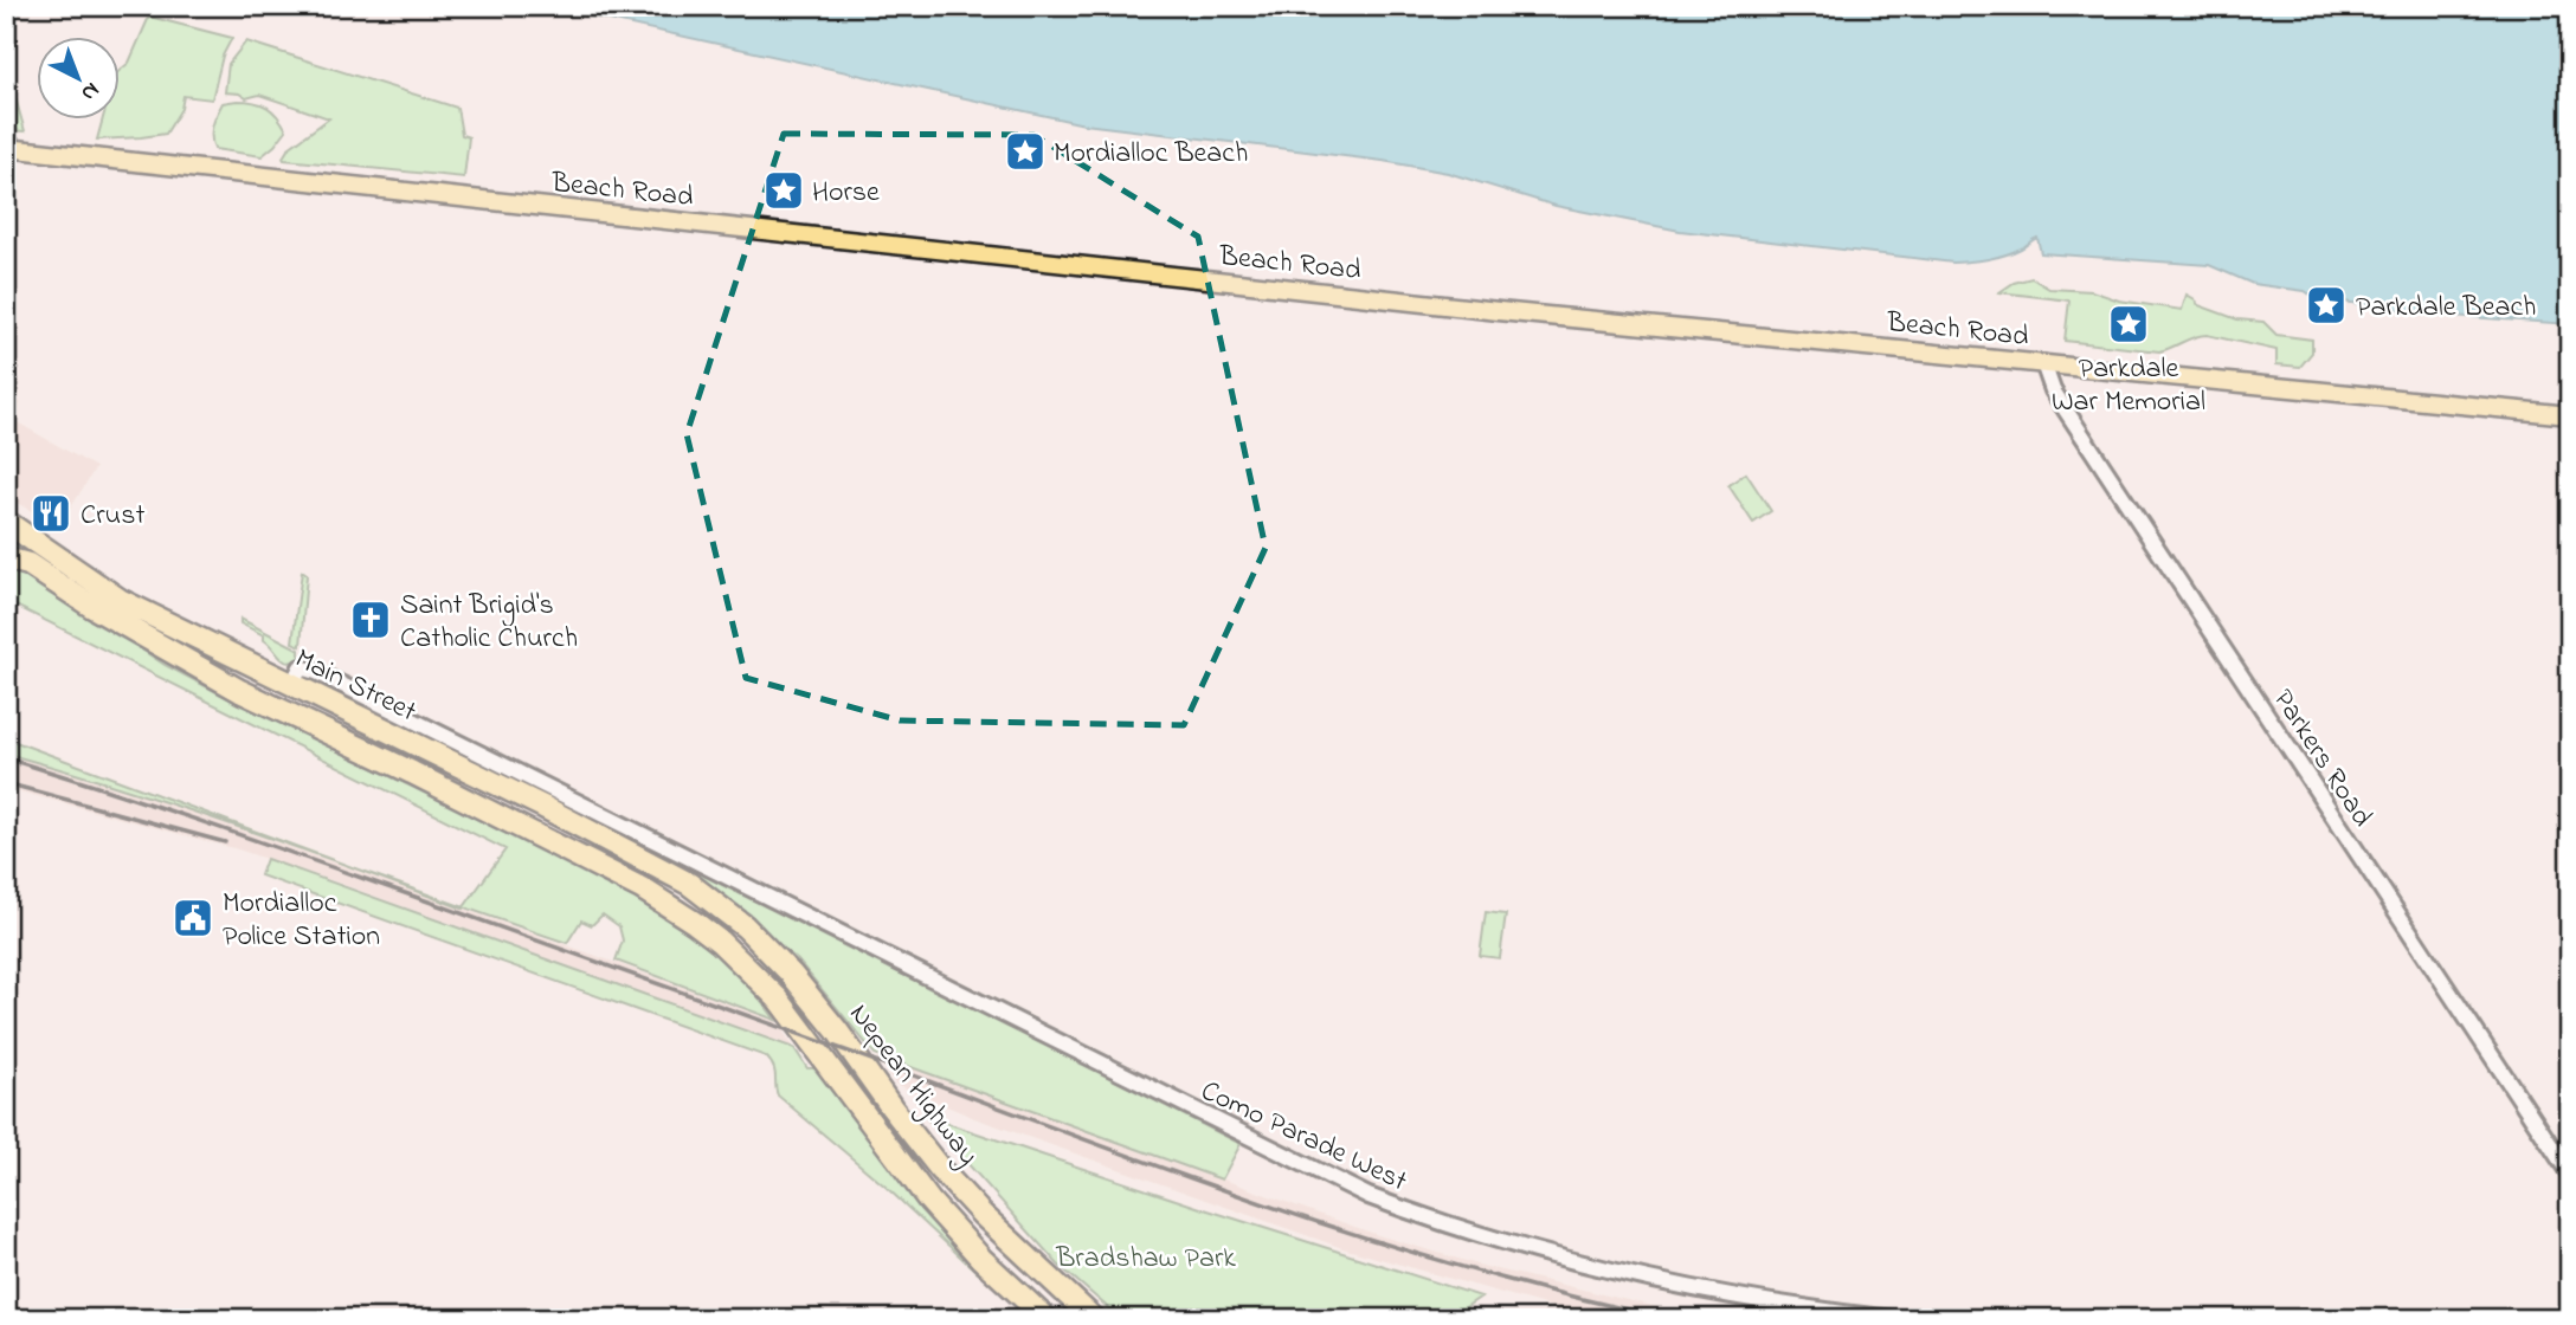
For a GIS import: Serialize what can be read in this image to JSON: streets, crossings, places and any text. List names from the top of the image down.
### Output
{
  "streets": {
    "highway": ["Main Street", "Nepean Highway"],
    "main road": ["Beach Road"],
    "street": ["Parkers Road", "Como Parade West"]
  },
  "crossings": [
    ["Beach Road", "Parkers Road"],
    ["Main Street", "Nepean Highway"],
    ["Main Street", "Como Parade West"]
  ],
  "parks": ["Bradshaw Park"],
  "places": {
    "place": [
      "Mordialloc Beach",
      "Horse",
      "Parkdale Beach",
      "Parkdale War Memorial"
    ],
    "restaurant": ["Crust"],
    "church": ["Saint Brigid's Catholic Church"],
    "public building": ["Mordialloc Police Station"]
  },
  "north": "bottom right"
}
